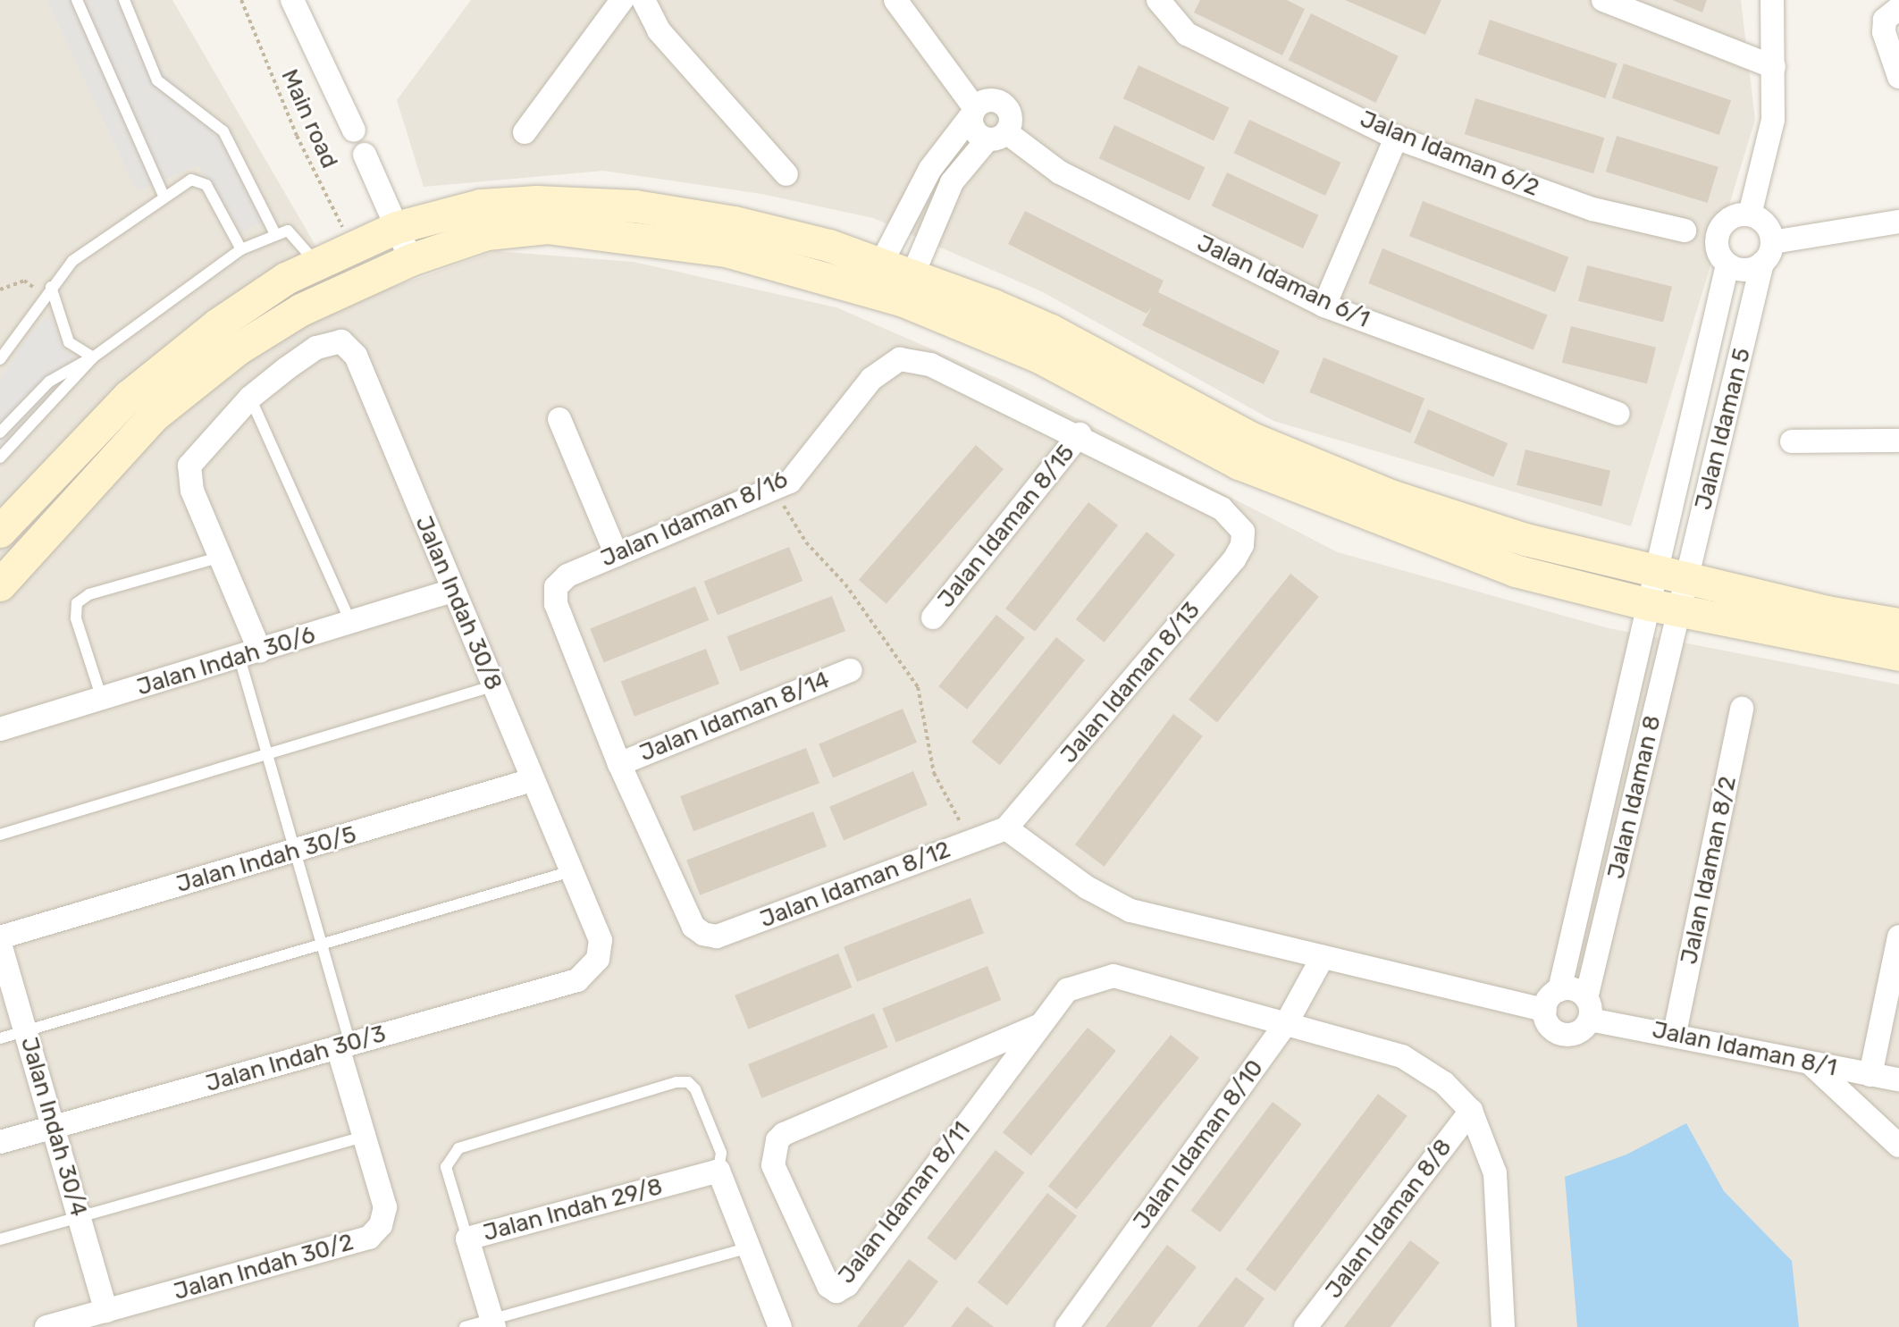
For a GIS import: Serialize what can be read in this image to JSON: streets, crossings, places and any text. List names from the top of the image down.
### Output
{
  "streets": {
    "street": [
      "Jalan Idaman 6/2",
      "Jalan Idaman 6/1",
      "Jalan Idaman 5",
      "Jalan Idaman 8/16",
      "Jalan Idaman 8/15",
      "Jalan Indah 30/8",
      "Jalan Indah 30/6",
      "Jalan Idaman 8/13",
      "Jalan Idaman 8/14",
      "Jalan Idaman 8",
      "Jalan Indah 30/5",
      "Jalan Idaman 8/2",
      "Jalan Idaman 8/12",
      "Jalan Idaman 8/1",
      "Jalan Indah 30/3",
      "Jalan Indah 30/4",
      "Jalan Idaman 8/10",
      "Jalan Idaman 8/11",
      "Jalan Indah 29/8",
      "Jalan Idaman 8/8",
      "Jalan Indah 30/2"
    ],
    "path": ["Main road"]
  },
  "crossings": [
    ["Jalan Idaman 5", "Jalan Idaman 8"],
    ["Jalan Idaman 8/16", "Jalan Idaman 8/15"],
    ["Jalan Idaman 8/16", "Jalan Idaman 8/13"],
    ["Jalan Idaman 8/16", "Jalan Idaman 8/14"],
    ["Jalan Idaman 8/16", "Jalan Idaman 8/12"],
    ["Jalan Idaman 8/15", "Jalan Idaman 8/13"],
    ["Jalan Indah 30/8", "Jalan Indah 30/6"],
    ["Jalan Indah 30/8", "Jalan Indah 30/5"],
    ["Jalan Indah 30/8", "Jalan Indah 30/3"],
    ["Jalan Idaman 8/13", "Jalan Idaman 8/12"],
    ["Jalan Idaman 8/14", "Jalan Idaman 8/12"],
    ["Jalan Idaman 8", "Jalan Idaman 8/1"],
    ["Jalan Idaman 8/2", "Jalan Idaman 8/1"],
    ["Jalan Indah 30/3", "Jalan Indah 30/4"],
    ["Jalan Indah 30/3", "Jalan Indah 30/2"],
    ["Jalan Indah 30/4", "Jalan Indah 30/2"],
    ["Jalan Idaman 8/10", "Jalan Idaman 8/11"]
  ]
}
